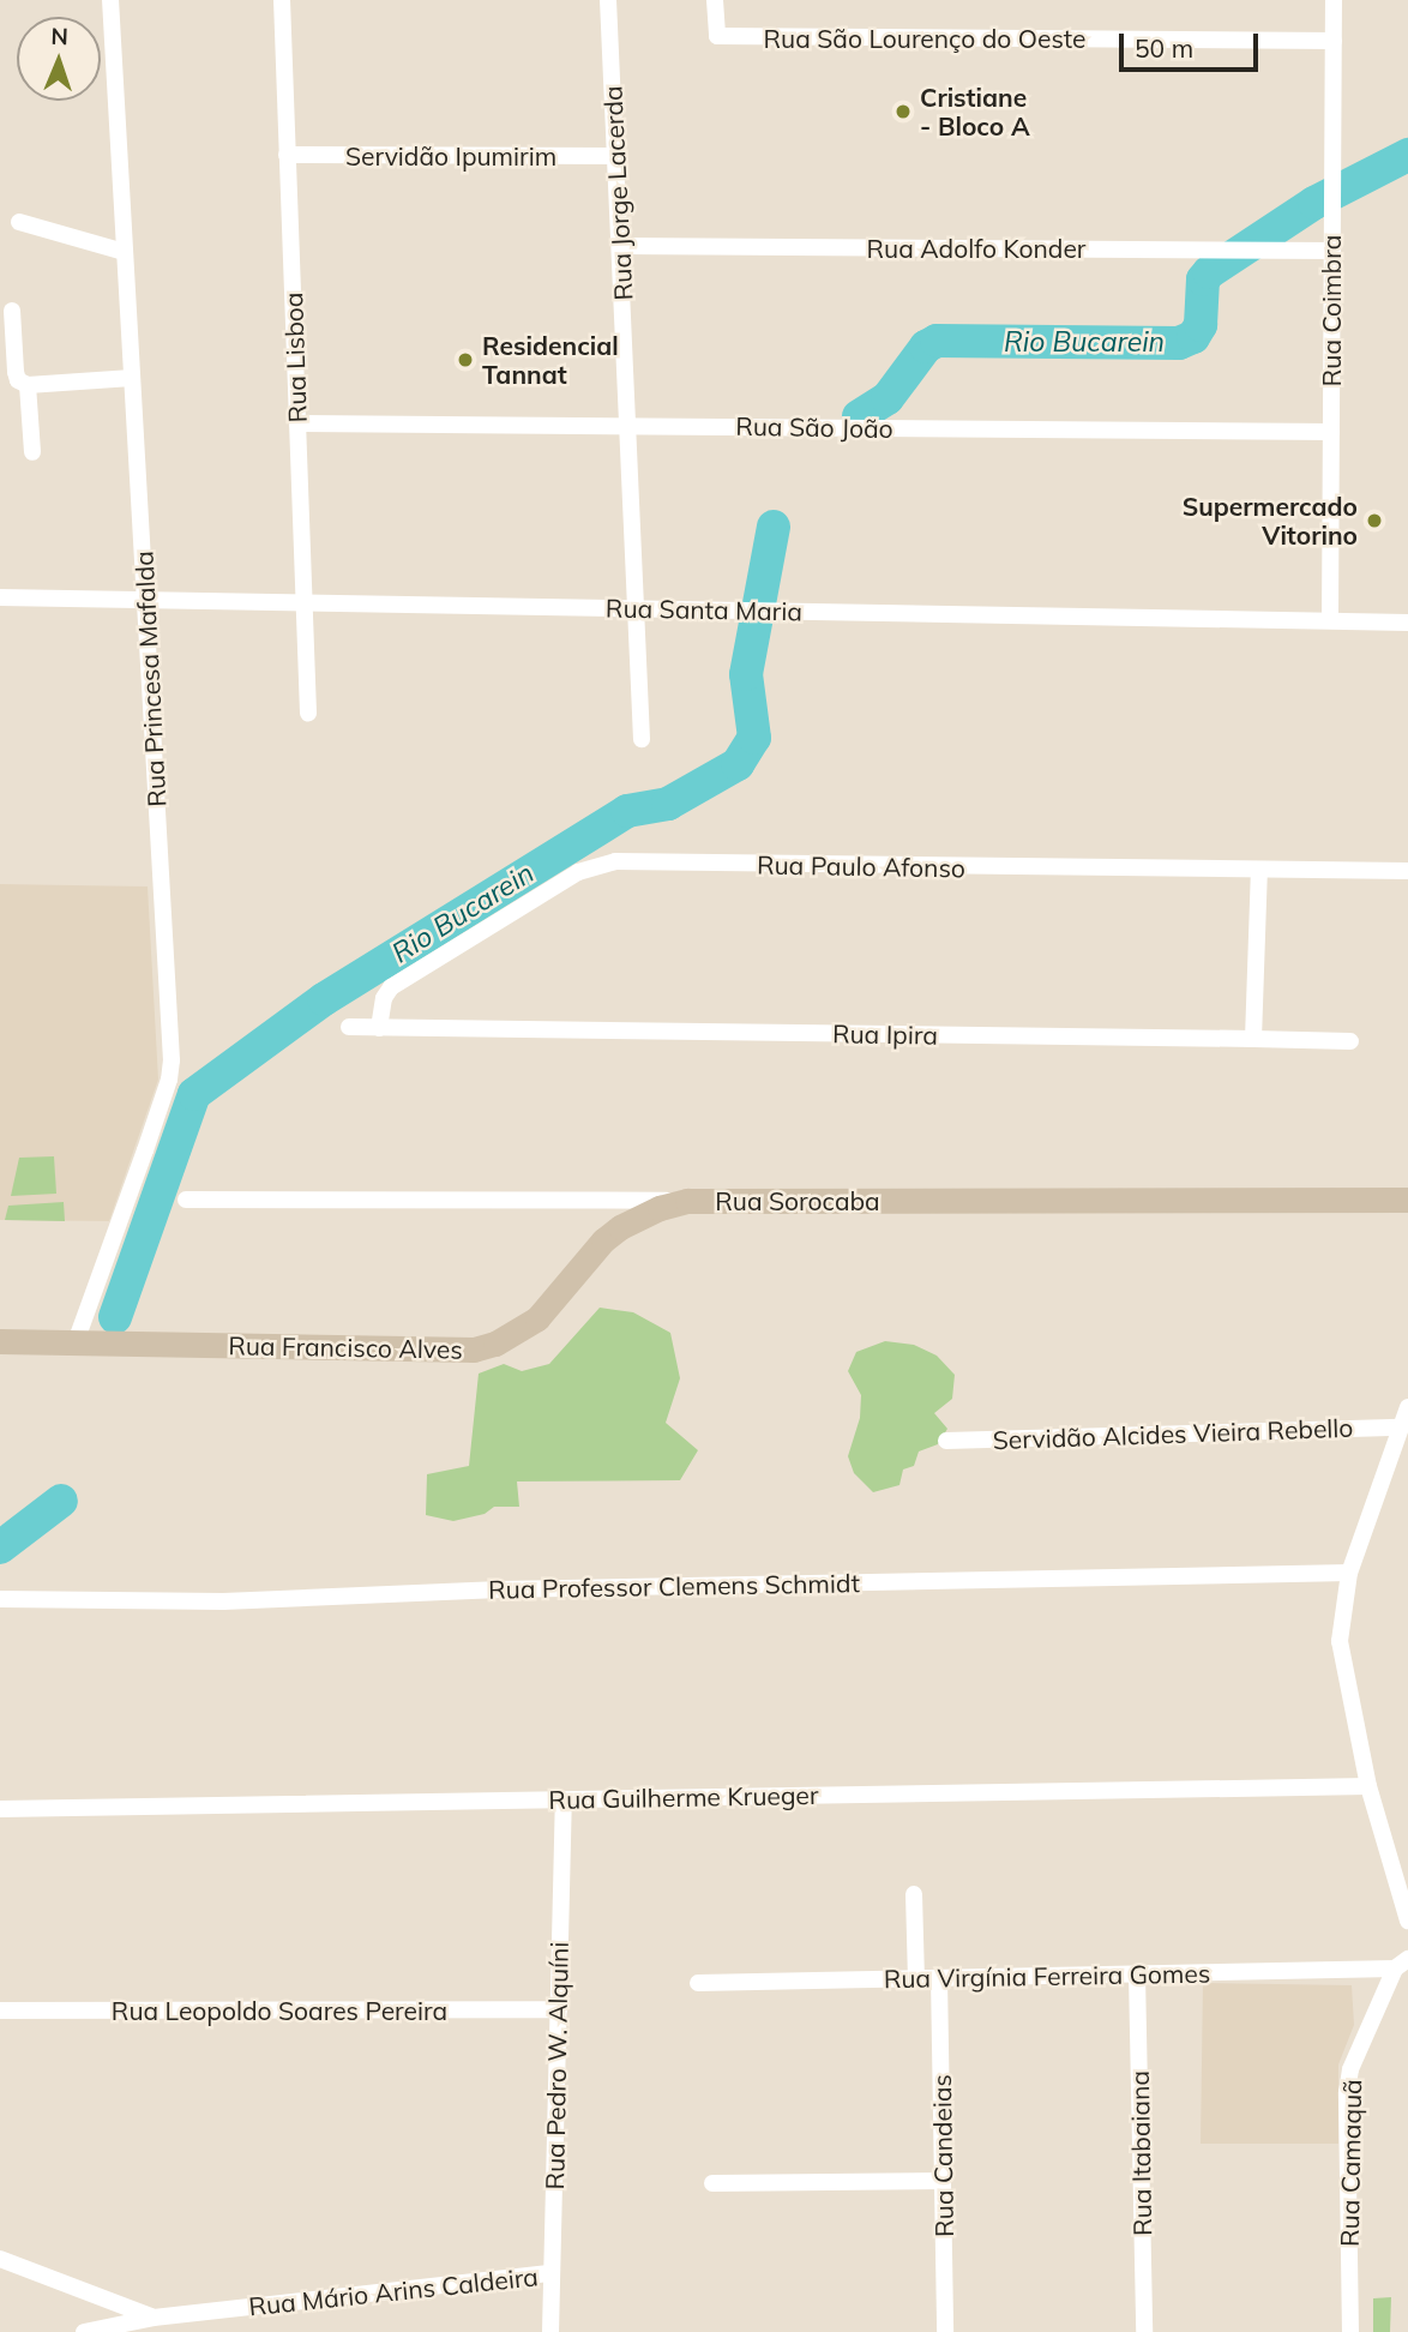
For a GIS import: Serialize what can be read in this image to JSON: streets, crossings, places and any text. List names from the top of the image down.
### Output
{
  "streets": {
    "main road": ["Rua Sorocaba", "Rua Francisco Alves"],
    "street": [
      "Rua São Lourenço do Oeste",
      "Servidão Ipumirim",
      "Rua Jorge Lacerda",
      "Rua Adolfo Konder",
      "Rua Coimbra",
      "Rua Lisboa",
      "Rua São João",
      "Rua Santa Maria",
      "Rua Princesa Mafalda",
      "Rua Paulo Afonso",
      "Rua Ipira",
      "Servidão Alcides Vieira Rebello",
      "Rua Professor Clemens Schmidt",
      "Rua Guilherme Krueger",
      "Rua Virgínia Ferreira Gomes",
      "Rua Leopoldo Soares Pereira",
      "Rua Pedro W. Alquíni",
      "Rua Itabaiana",
      "Rua Candeias",
      "Rua Camaquã",
      "Rua Mário Arins Caldeira"
    ]
  },
  "crossings": [
    ["Rua São Lourenço do Oeste", "Rua Coimbra"],
    ["Servidão Ipumirim", "Rua Jorge Lacerda"],
    ["Servidão Ipumirim", "Rua Lisboa"],
    ["Rua Jorge Lacerda", "Rua Adolfo Konder"],
    ["Rua Jorge Lacerda", "Rua São João"],
    ["Rua Jorge Lacerda", "Rua Santa Maria"],
    ["Rua Adolfo Konder", "Rua Coimbra"],
    ["Rua Coimbra", "Rua São João"],
    ["Rua Coimbra", "Rua Santa Maria"],
    ["Rua Lisboa", "Rua São João"],
    ["Rua Lisboa", "Rua Santa Maria"],
    ["Rua Santa Maria", "Rua Princesa Mafalda"],
    ["Rua Princesa Mafalda", "Rua Francisco Alves"],
    ["Rua Paulo Afonso", "Rua Ipira"],
    ["Rua Sorocaba", "Rua Francisco Alves"],
    ["Rua Guilherme Krueger", "Rua Pedro W. Alquíni"],
    ["Rua Virgínia Ferreira Gomes", "Rua Itabaiana"],
    ["Rua Virgínia Ferreira Gomes", "Rua Candeias"],
    ["Rua Virgínia Ferreira Gomes", "Rua Camaquã"],
    ["Rua Leopoldo Soares Pereira", "Rua Pedro W. Alquíni"],
    ["Rua Pedro W. Alquíni", "Rua Mário Arins Caldeira"]
  ],
  "water": ["Rio Bucarein"],
  "places": ["Cristiane - Bloco A", "Residencial Tannat", "Supermercado Vitorino"],
  "scale_bar": "50 m",
  "north": "top"
}
